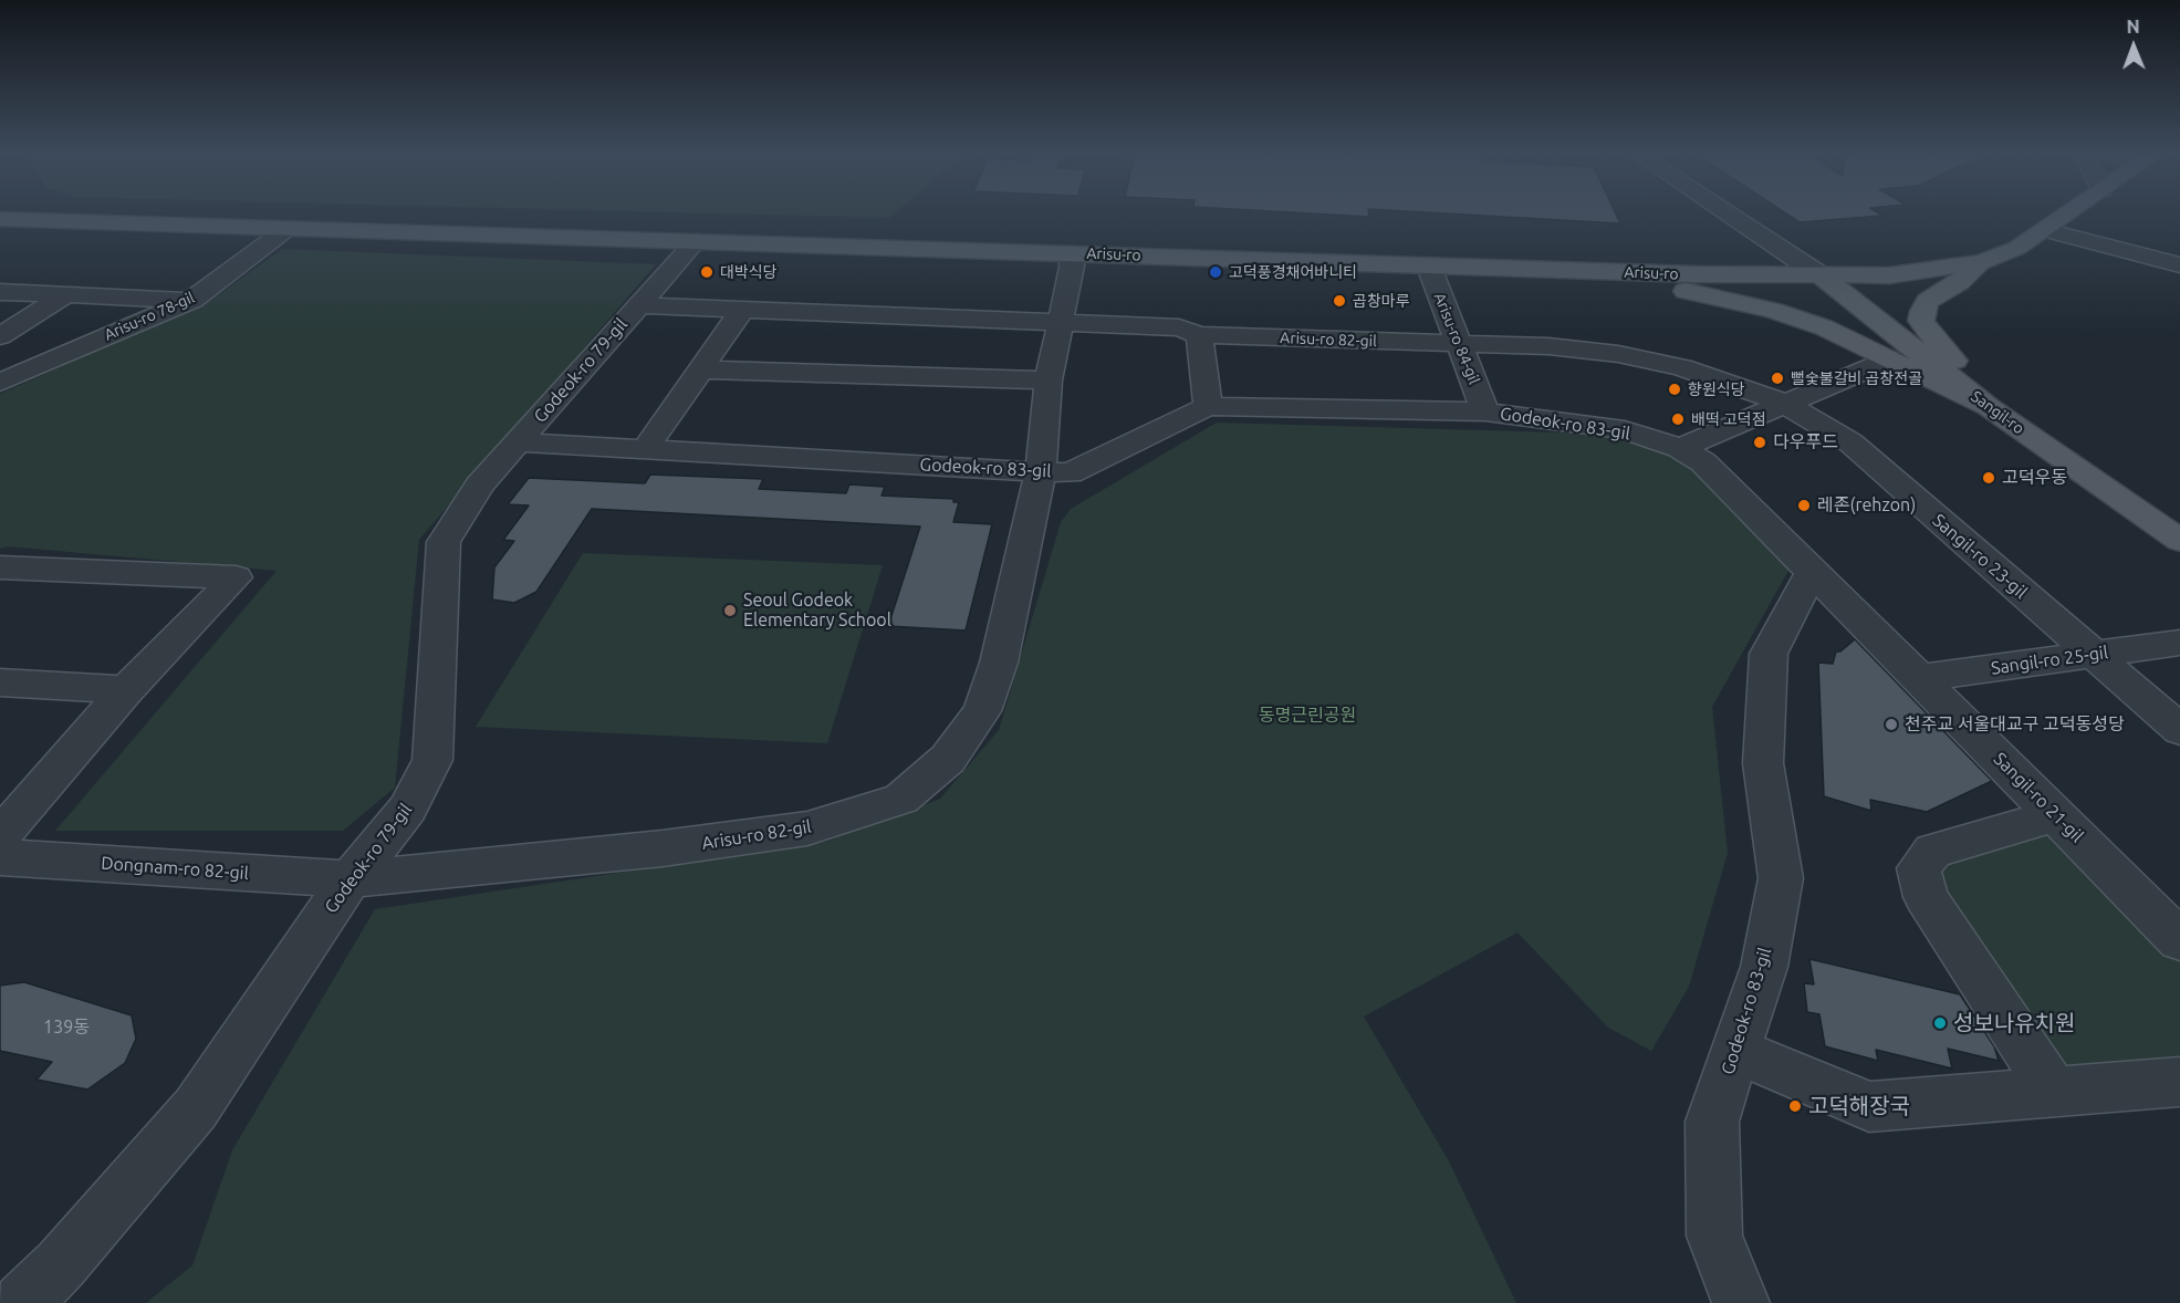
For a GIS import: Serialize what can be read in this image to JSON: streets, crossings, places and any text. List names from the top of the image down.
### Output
{
  "streets": {
    "main road": ["Arisu-ro", "Sangil-ro"],
    "street": [
      "Arisu-ro 78-gil",
      "Arisu-ro 84-gil",
      "Arisu-ro 82-gil",
      "Godeok-ro 79-gil",
      "Godeok-ro 83-gil",
      "Sangil-ro 23-gil",
      "Sangil-ro 25-gil",
      "Sangil-ro 21-gil",
      "Dongnam-ro 82-gil"
    ]
  },
  "crossings": [
    ["Arisu-ro", "Arisu-ro 78-gil"],
    ["Arisu-ro", "Arisu-ro 84-gil"],
    ["Arisu-ro", "Arisu-ro 82-gil"],
    ["Arisu-ro", "Godeok-ro 79-gil"],
    ["Arisu-ro", "Sangil-ro"],
    ["Arisu-ro 84-gil", "Arisu-ro 82-gil"],
    ["Arisu-ro 84-gil", "Godeok-ro 83-gil"],
    ["Arisu-ro 84-gil", "Sangil-ro 23-gil"],
    ["Arisu-ro 82-gil", "Godeok-ro 79-gil"],
    ["Arisu-ro 82-gil", "Godeok-ro 83-gil"],
    ["Arisu-ro 82-gil", "Sangil-ro 23-gil"],
    ["Arisu-ro 82-gil", "Dongnam-ro 82-gil"],
    ["Godeok-ro 79-gil", "Godeok-ro 83-gil"],
    ["Godeok-ro 79-gil", "Dongnam-ro 82-gil"],
    ["Godeok-ro 83-gil", "Sangil-ro 21-gil"],
    ["Sangil-ro 23-gil", "Sangil-ro 25-gil"],
    ["Sangil-ro 25-gil", "Sangil-ro 21-gil"]
  ],
  "parks": ["동명근린공원"],
  "places": [
    "대박식당",
    "고덕풍경채어바니티",
    "곱창마루",
    "뻘숯불갈비 곱창전골",
    "향원식당",
    "배떡 고덕점",
    "다우푸드",
    "고덕우동",
    "레존(rehzon)",
    "Seoul Godeok Elementary School",
    "천주교 서울대교구 고덕동성당",
    "성보나유치원",
    "고덕해장국"
  ],
  "house_numbers": ["139동"],
  "north": "top"
}
